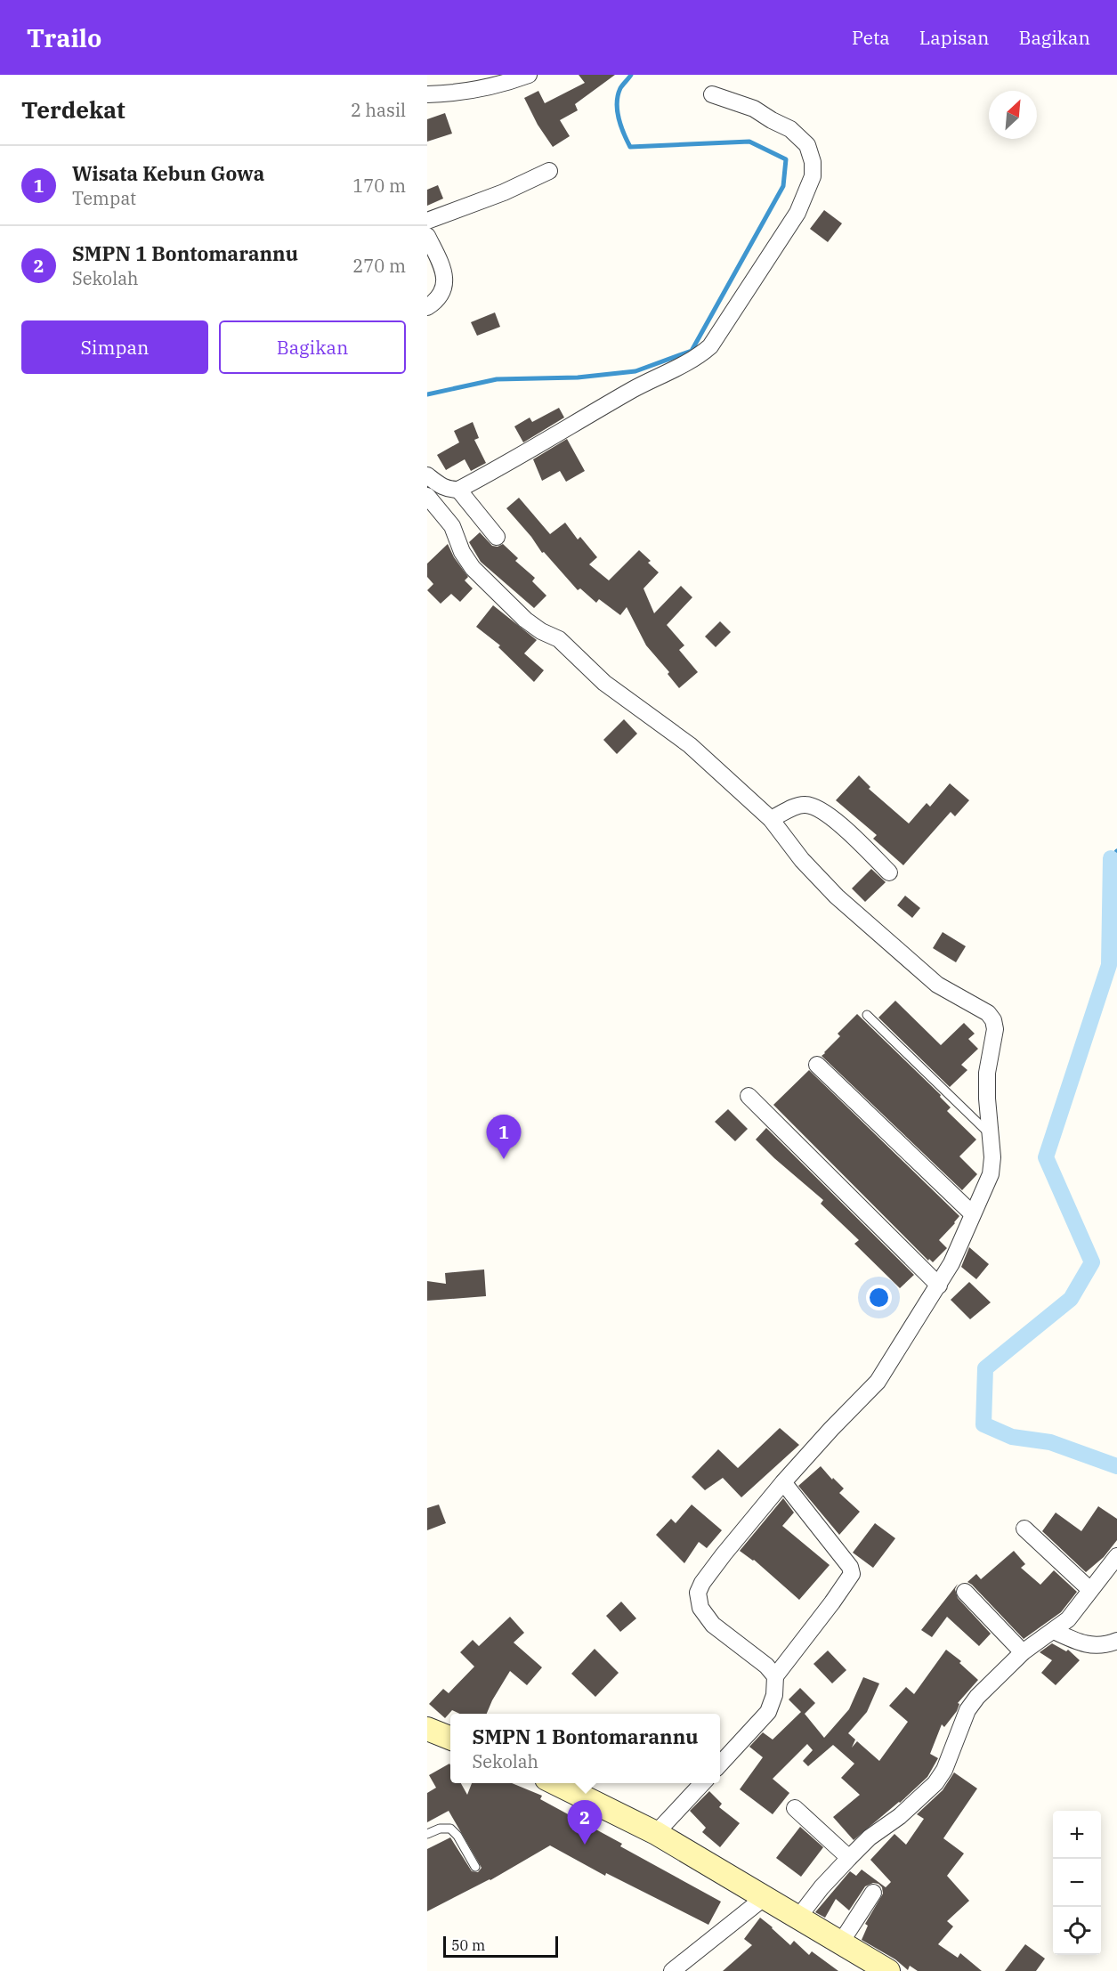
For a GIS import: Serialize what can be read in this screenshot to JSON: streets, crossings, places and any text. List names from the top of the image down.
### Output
{
  "scale_bar": "50 m",
  "north": "top right",
  "page": {
    "header": "Trailo",
    "nav": ["Peta", "Lapisan", "Bagikan"],
    "heading": ["Terdekat", "2 hasil"],
    "list": [
      {
        "mark": "1",
        "name": "Wisata Kebun Gowa",
        "note": "Tempat",
        "value": "170 m"
      },
      {
        "mark": "2",
        "name": "SMPN 1 Bontomarannu",
        "note": "Sekolah",
        "value": "270 m"
      }
    ],
    "buttons": ["Simpan", "Bagikan"],
    "pins": ["1", "2"],
    "popup": ["SMPN 1 Bontomarannu", "Sekolah"],
    "map_buttons": ["+", "−"],
    "scale": "50 m"
  }
}
